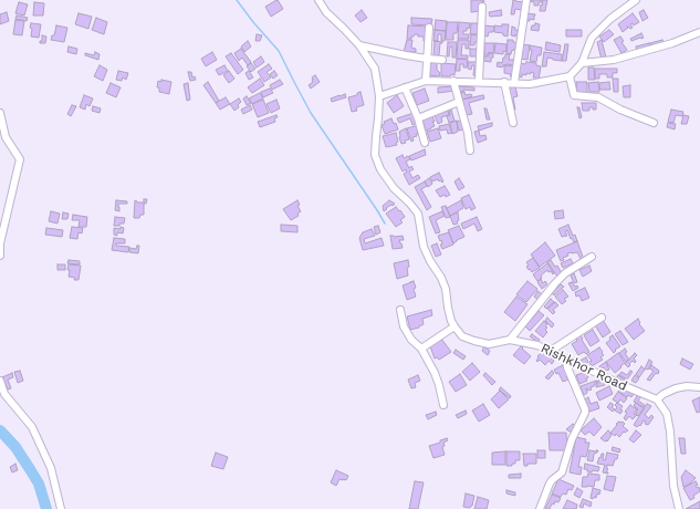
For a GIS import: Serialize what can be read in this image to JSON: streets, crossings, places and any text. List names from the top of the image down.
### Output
{
  "streets": {
    "street": ["Rishkhor Road"]
  }
}
